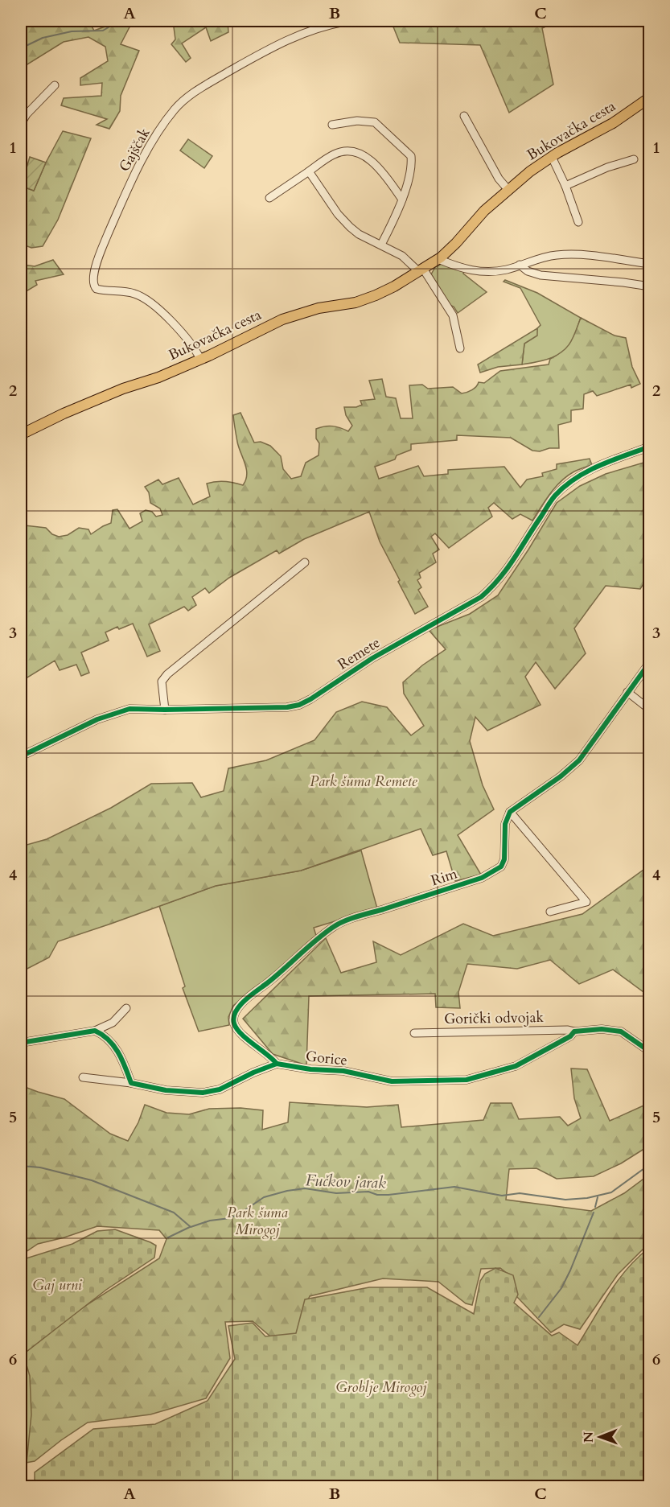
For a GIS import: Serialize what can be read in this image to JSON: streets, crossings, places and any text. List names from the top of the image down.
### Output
{
  "streets": {
    "main road": ["Bukovačka cesta"],
    "street": [
      "Gajščak",
      "Remete",
      "Rim",
      "Gorički odvojak",
      "Gorice"
    ]
  },
  "crossings": [
    ["Bukovačka cesta", "Gajščak"],
    ["Rim", "Gorice"],
    ["Gorički odvojak", "Gorice"]
  ],
  "water": ["Fučkov jarak"],
  "parks": [
    "Park šuma Remete",
    "Park šuma Mirogoj",
    "Gaj urni",
    "Groblje Mirogoj"
  ],
  "north": "left",
  "grid": {
    "columns": ["A", "B", "C"],
    "rows": [
      "1",
      "2",
      "3",
      "4",
      "5",
      "6"
    ]
  }
}
